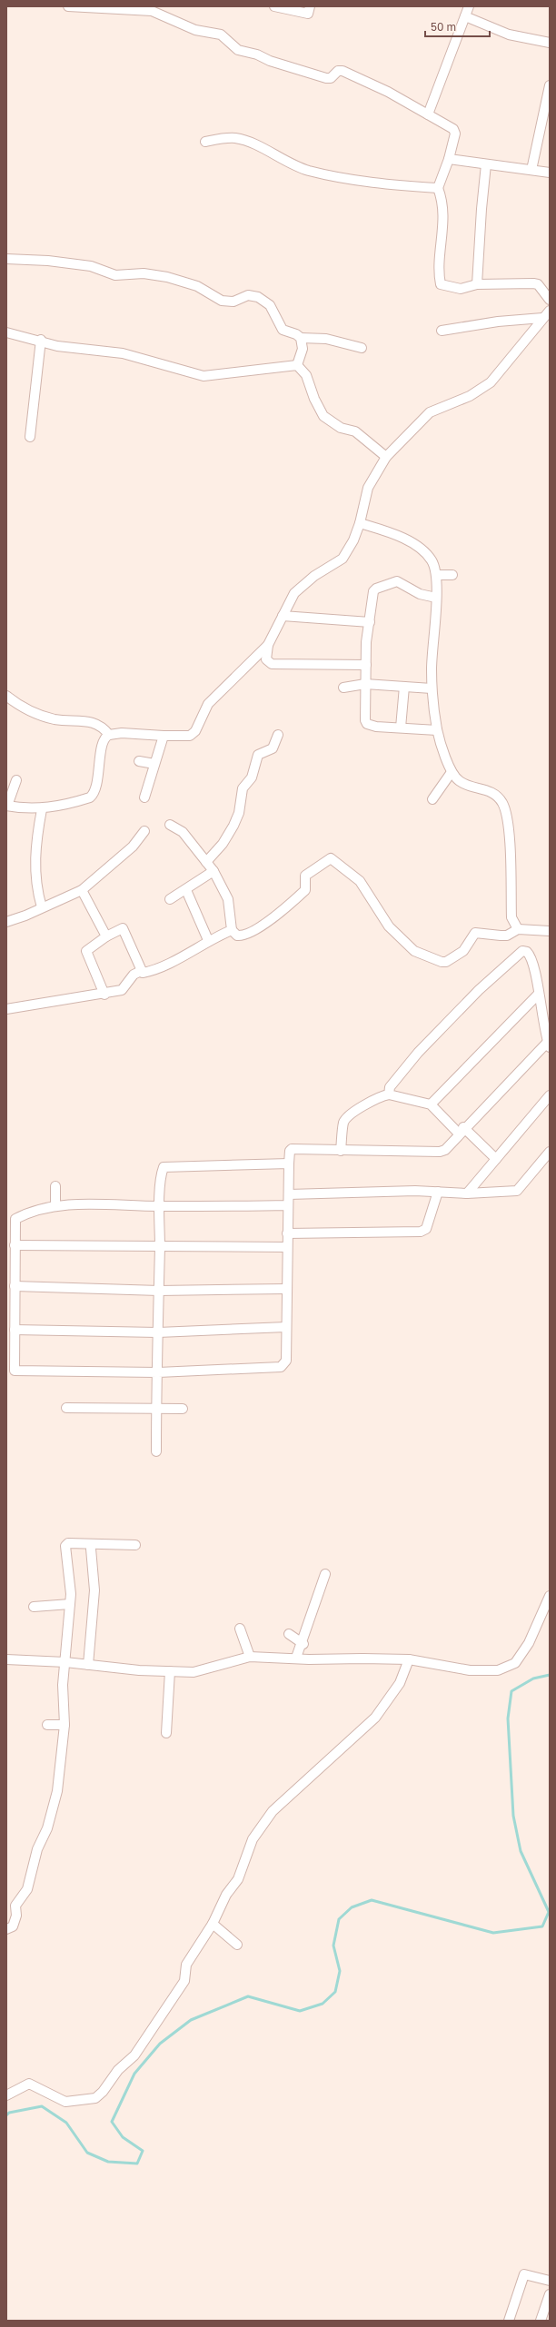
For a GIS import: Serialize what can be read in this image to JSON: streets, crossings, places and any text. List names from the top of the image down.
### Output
{
  "scale_bar": "50 m"
}
